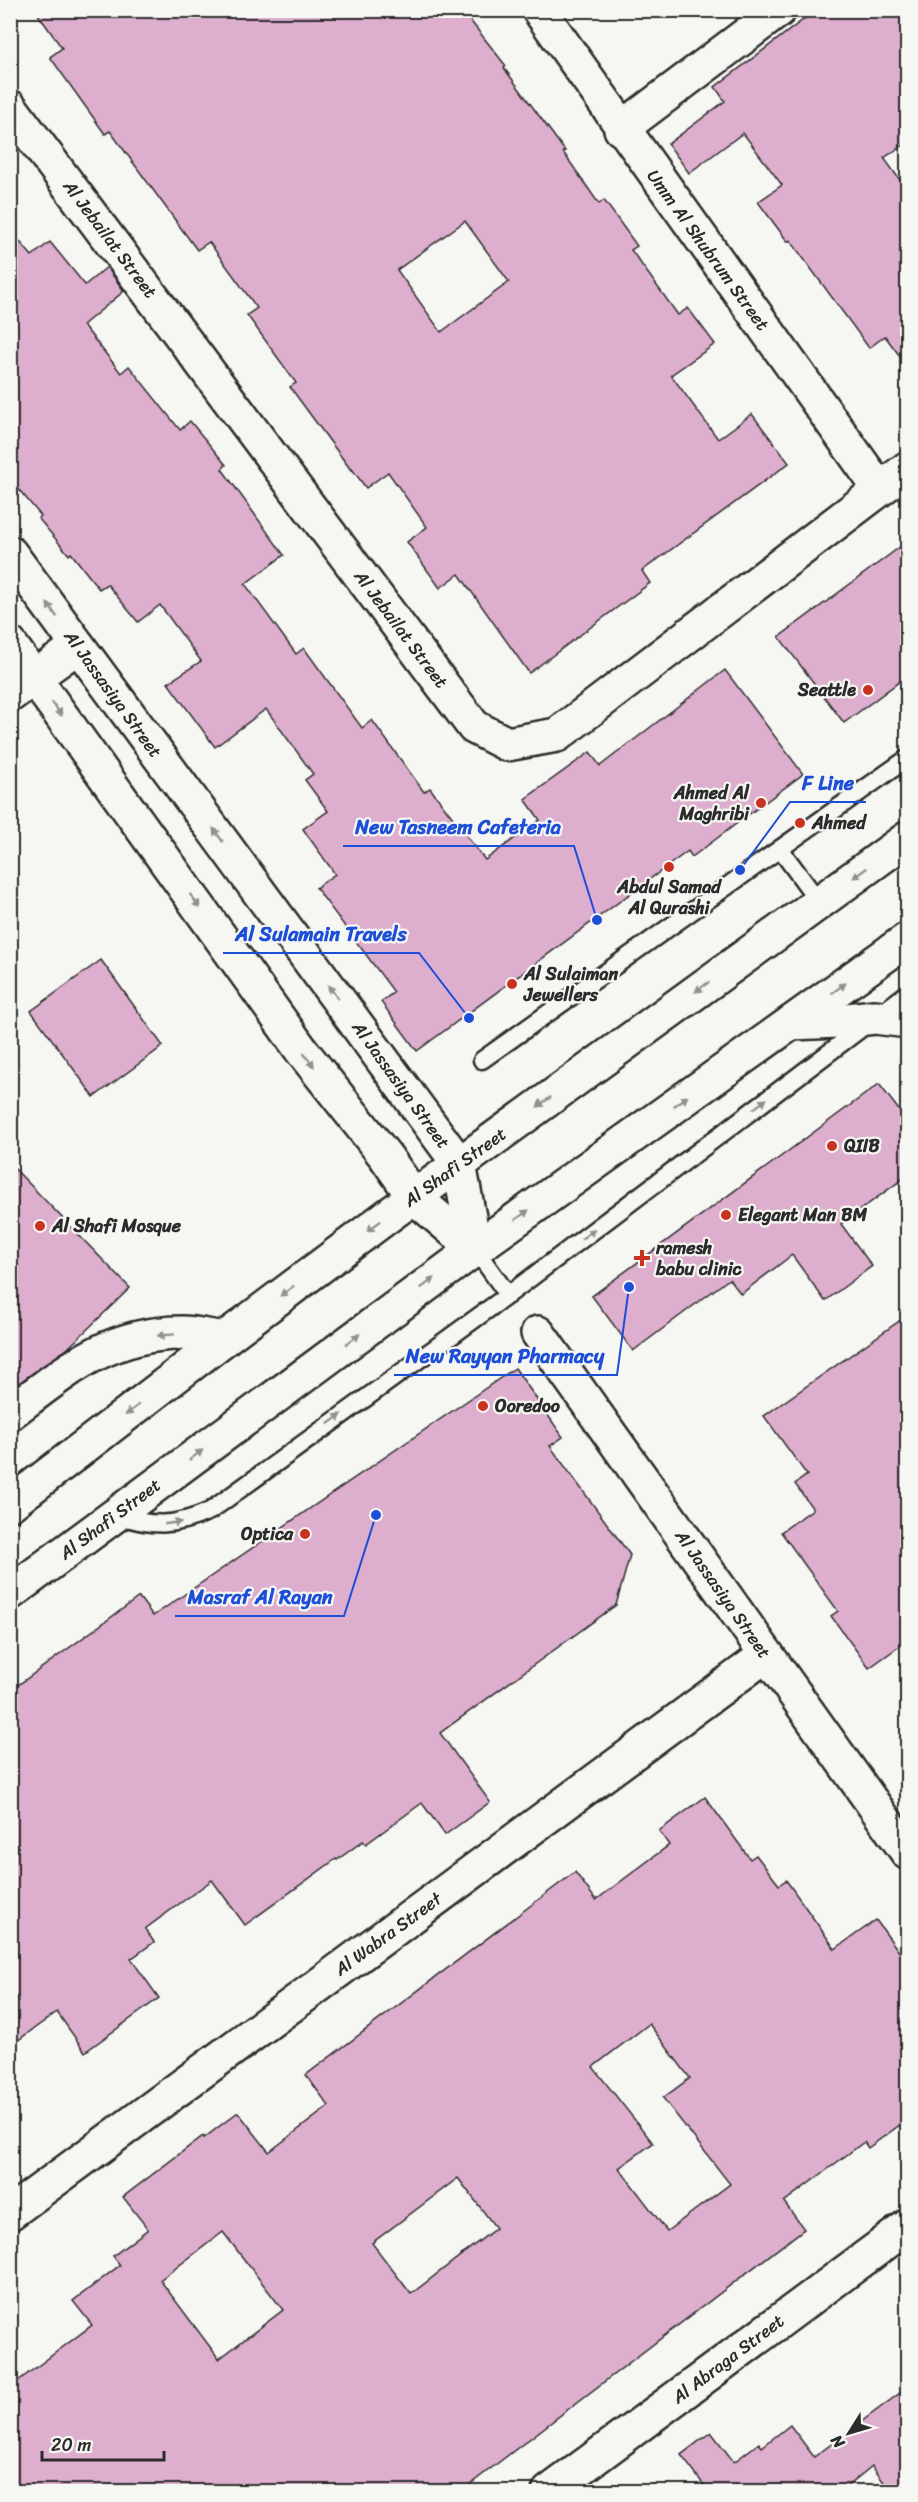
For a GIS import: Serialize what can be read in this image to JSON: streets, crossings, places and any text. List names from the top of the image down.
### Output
{
  "streets": {
    "street": [
      "Al Jebailat Street",
      "Umm Al Shubrum Street",
      "Al Jassasiya Street",
      "Al Shafi Street",
      "Al Wabra Street",
      "Al Abraga Street"
    ]
  },
  "crossings": [
    ["Al Jebailat Street", "Umm Al Shubrum Street"],
    ["Al Jassasiya Street", "Al Shafi Street"],
    ["Al Jassasiya Street", "Al Wabra Street"]
  ],
  "places": {
    "other": [
      "Seattle",
      "Ahmed Al Maghribi",
      "Ahmed",
      "Abdul Samad Al Qurashi",
      "F Line",
      "New Tasneem Cafeteria",
      "Al Sulaiman Jewellers",
      "Al Sulamain Travels",
      "QIIB",
      "Elegant Man BM",
      "Al Shafi Mosque",
      "New Rayyan Pharmacy",
      "Ooredoo",
      "Masraf Al Rayan",
      "Optica"
    ],
    "health": ["ramesh babu clinic"]
  },
  "scale_bar": "20 m",
  "north": "bottom left"
}
